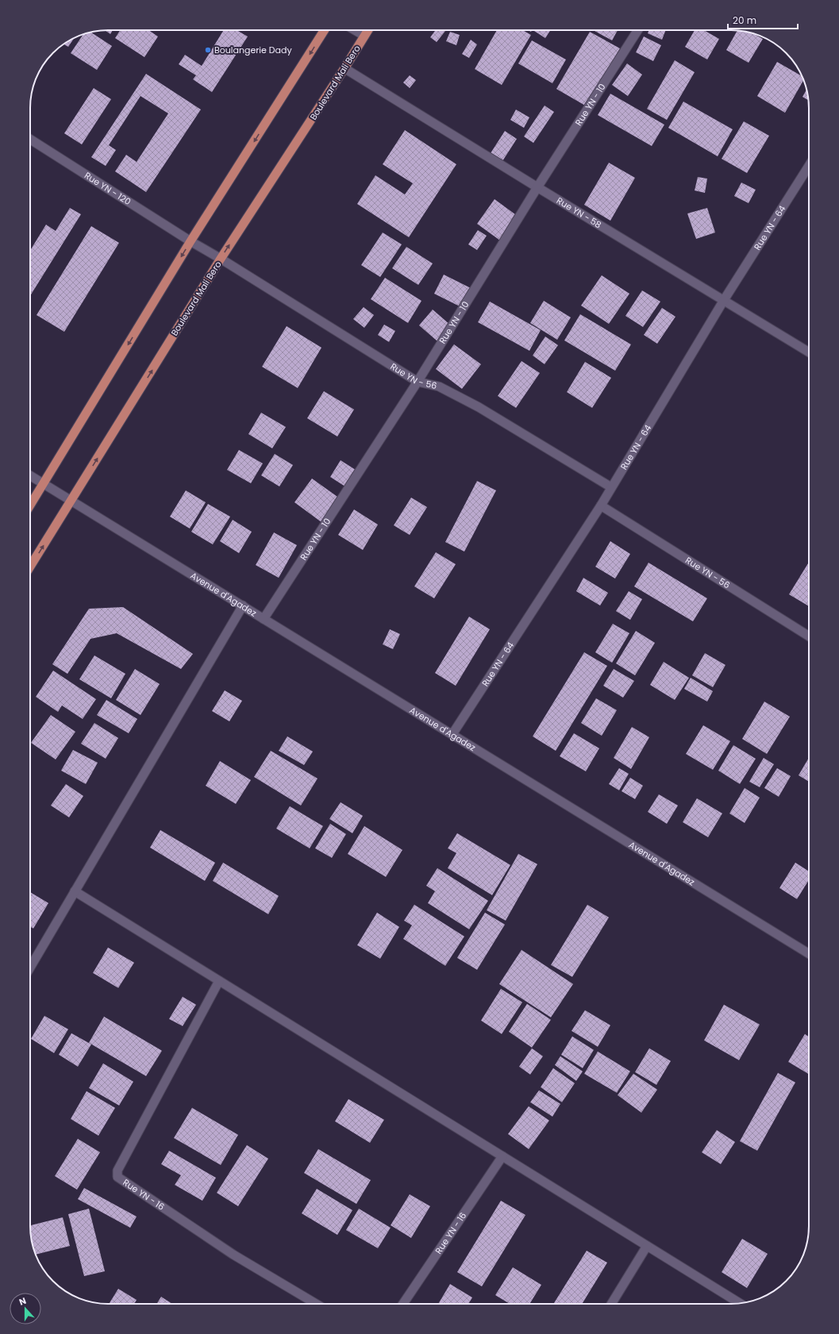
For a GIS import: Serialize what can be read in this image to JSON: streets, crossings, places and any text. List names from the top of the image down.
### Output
{
  "streets": {
    "main road": ["Boulevard Mali Bero"],
    "street": [
      "Rue YN - 10",
      "Rue YN - 120",
      "Rue YN - 58",
      "Rue YN - 64",
      "Rue YN - 56",
      "Avenue d'Agadez",
      "Rue YN - 16"
    ]
  },
  "crossings": [
    ["Boulevard Mali Bero", "Rue YN - 120"],
    ["Boulevard Mali Bero", "Rue YN - 58"],
    ["Boulevard Mali Bero", "Rue YN - 56"],
    ["Boulevard Mali Bero", "Avenue d'Agadez"],
    ["Rue YN - 10", "Rue YN - 58"],
    ["Rue YN - 10", "Rue YN - 56"],
    ["Rue YN - 10", "Avenue d'Agadez"],
    ["Rue YN - 120", "Rue YN - 56"],
    ["Rue YN - 58", "Rue YN - 64"],
    ["Rue YN - 64", "Rue YN - 56"],
    ["Rue YN - 64", "Avenue d'Agadez"]
  ],
  "places": ["Boulangerie Dady"],
  "scale_bar": "20 m",
  "north": "top"
}
